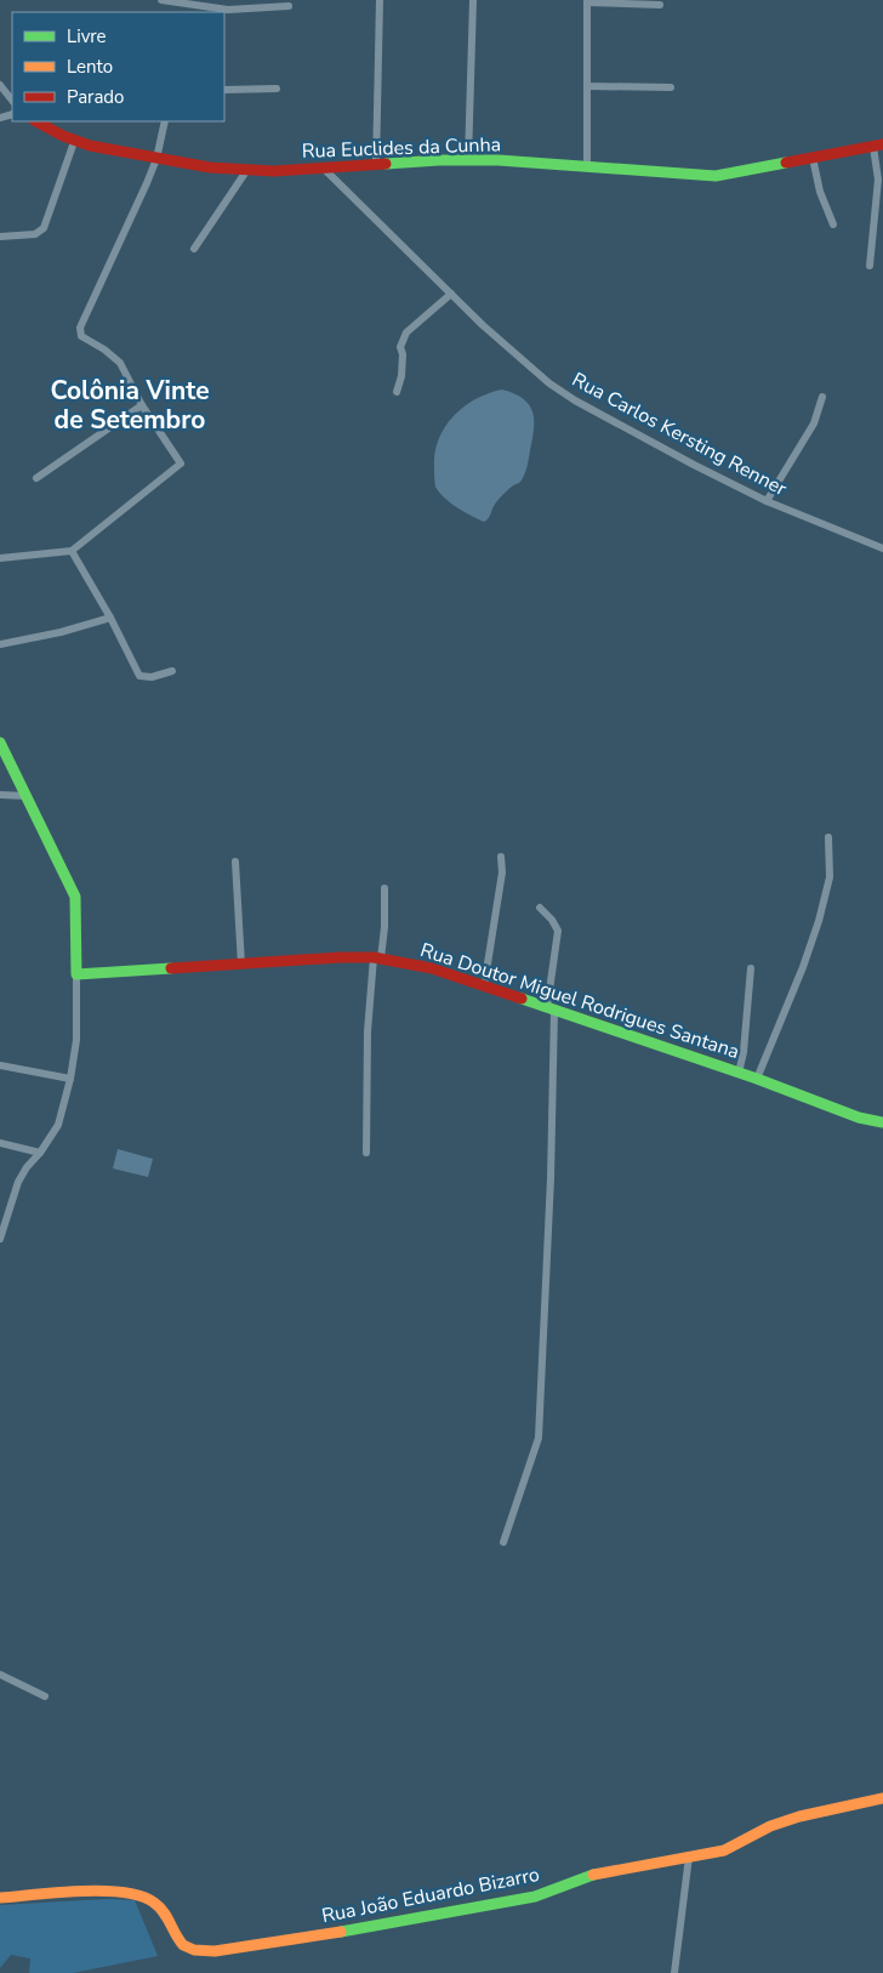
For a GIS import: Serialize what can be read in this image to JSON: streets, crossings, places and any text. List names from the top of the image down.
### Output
{
  "streets": {
    "street": [
      "Rua Euclides da Cunha",
      "Rua Carlos Kersting Renner",
      "Rua Doutor Miguel Rodrigues Santana",
      "Rua João Eduardo Bizarro"
    ]
  },
  "crossings": [
    ["Rua Euclides da Cunha", "Rua Carlos Kersting Renner"]
  ],
  "districts": ["Colônia Vinte de Setembro"],
  "legend": ["Livre", "Lento", "Parado"]
}
